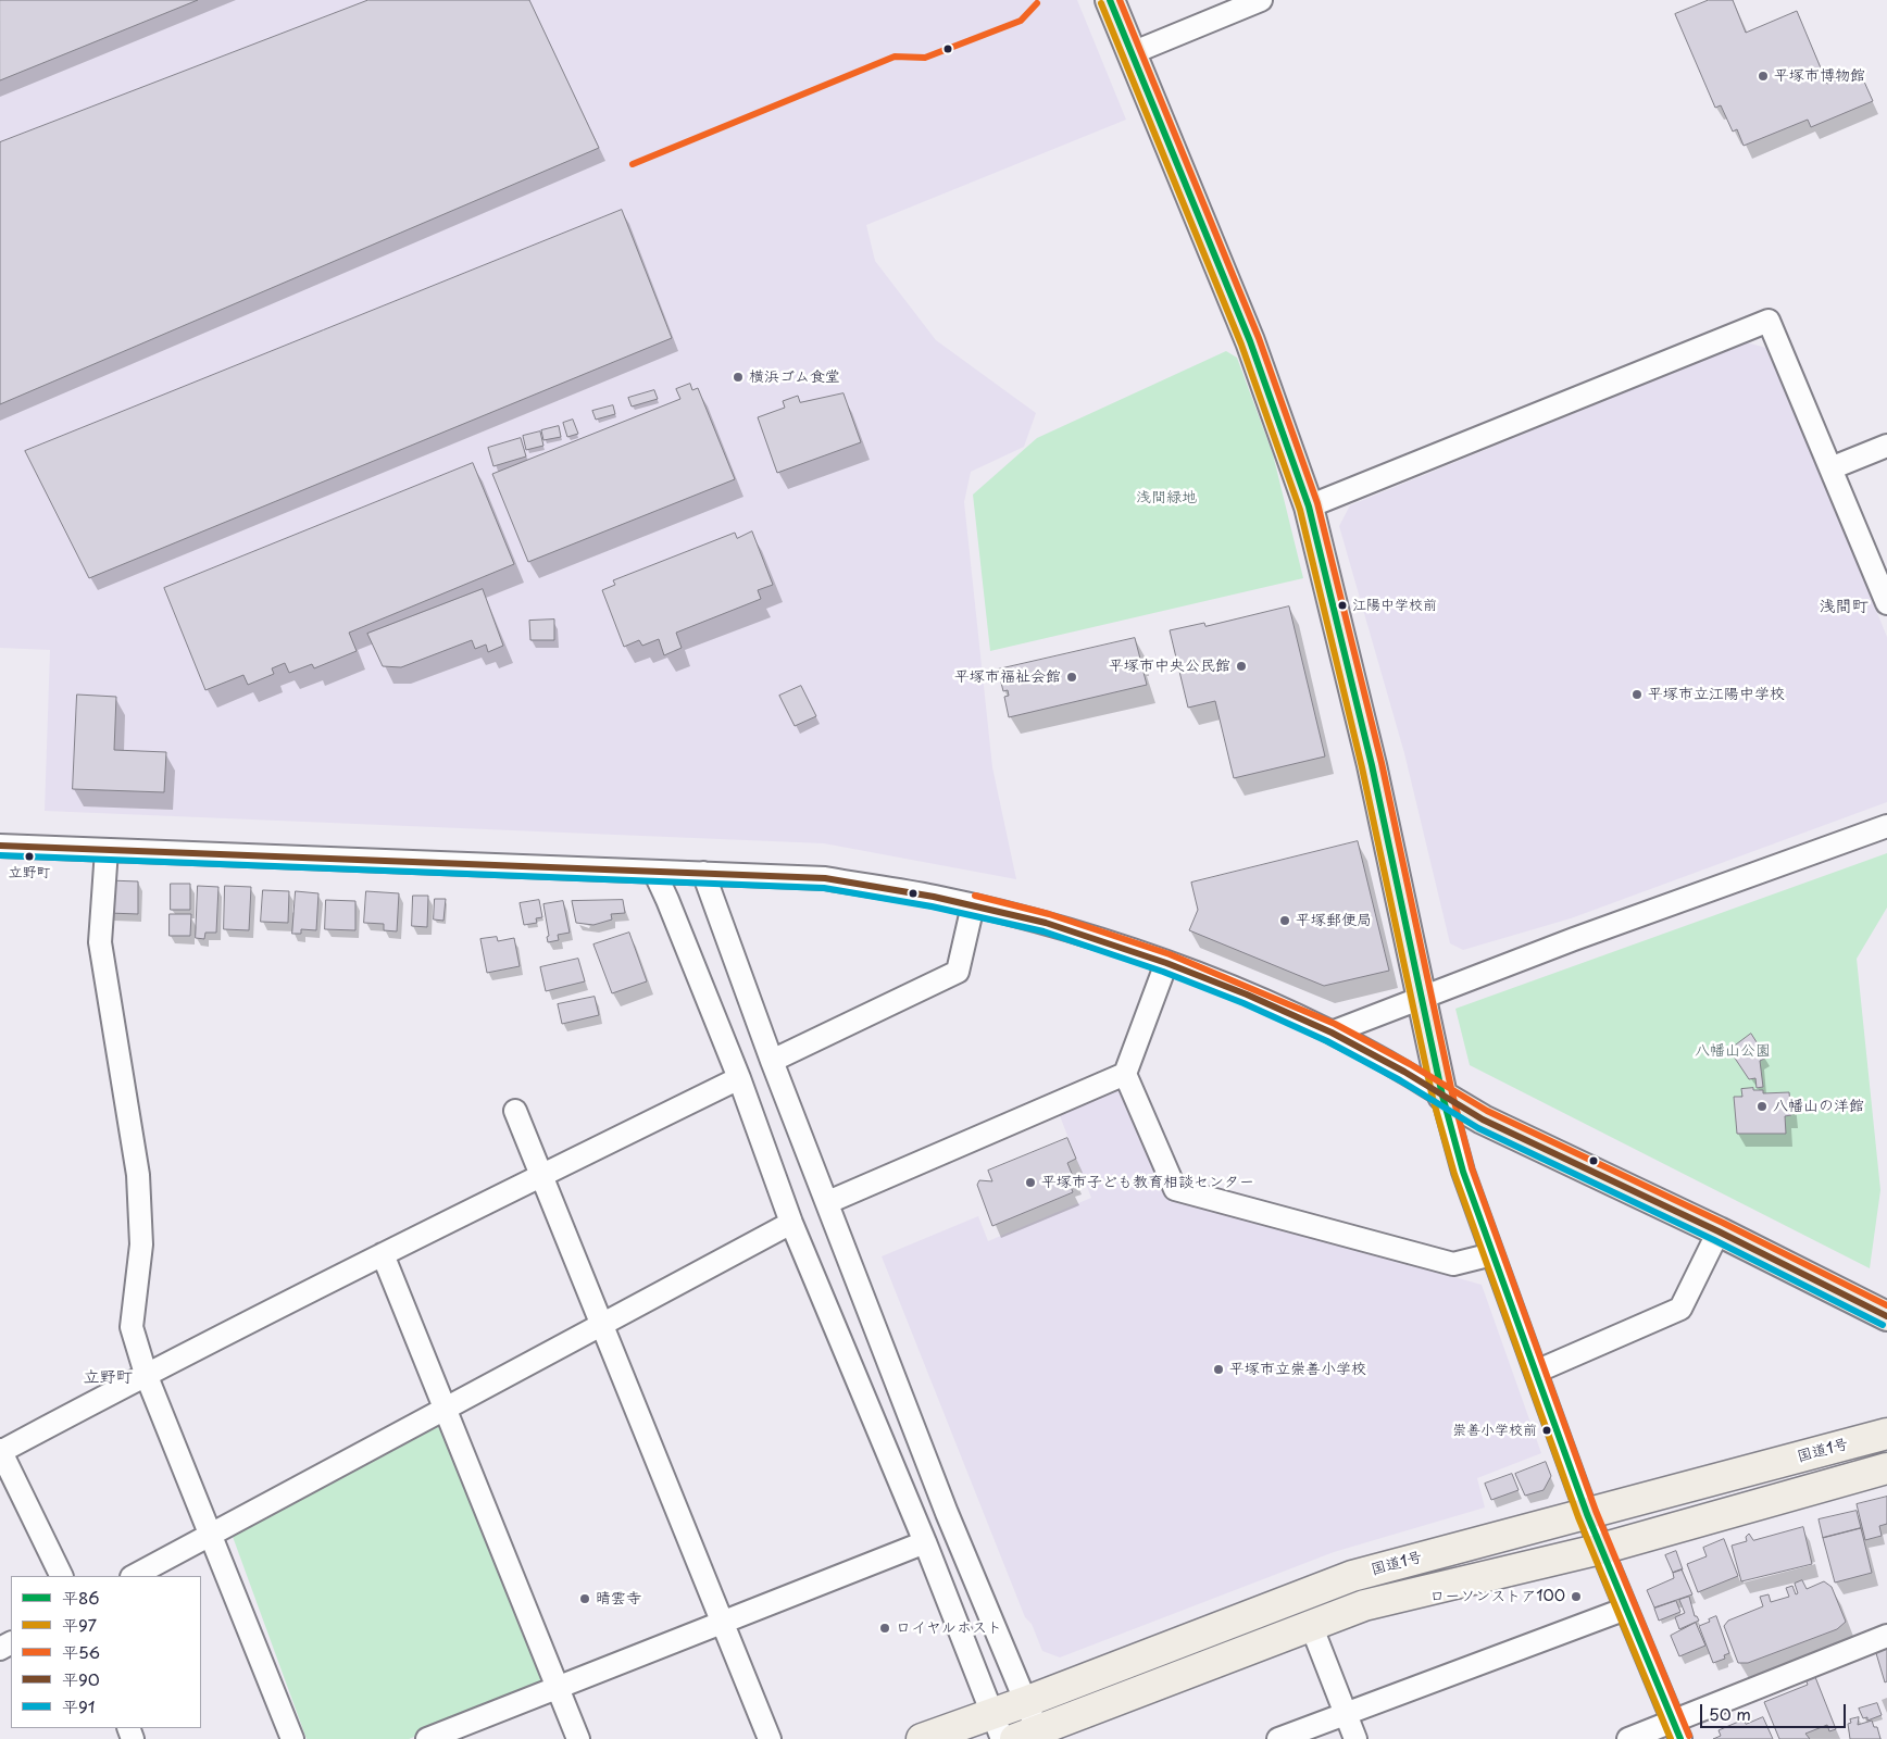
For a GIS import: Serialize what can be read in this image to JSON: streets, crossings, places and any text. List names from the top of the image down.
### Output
{
  "streets": {
    "highway": ["国道1号"]
  },
  "districts": ["浅間町", "立野町"],
  "parks": ["浅間緑地", "八幡山公園"],
  "places": [
    "平塚市博物館",
    "横浜ゴム食堂",
    "江陽中学校前",
    "平塚市中央公民館",
    "平塚市福祉会館",
    "平塚市立江陽中学校",
    "立野町",
    "平塚郵便局",
    "八幡山の洋館",
    "平塚市子ども教育相談センター",
    "平塚市立崇善小学校",
    "崇善小学校前",
    "ローソンストア100",
    "晴雲寺",
    "ロイヤルホスト"
  ],
  "lines": [
    "transit line 平86",
    "transit line 平56",
    "transit line 平97",
    "transit line 平90",
    "transit line 平91"
  ],
  "legend": [
    "平86",
    "平97",
    "平56",
    "平90",
    "平91"
  ],
  "scale_bar": "50 m"
}
